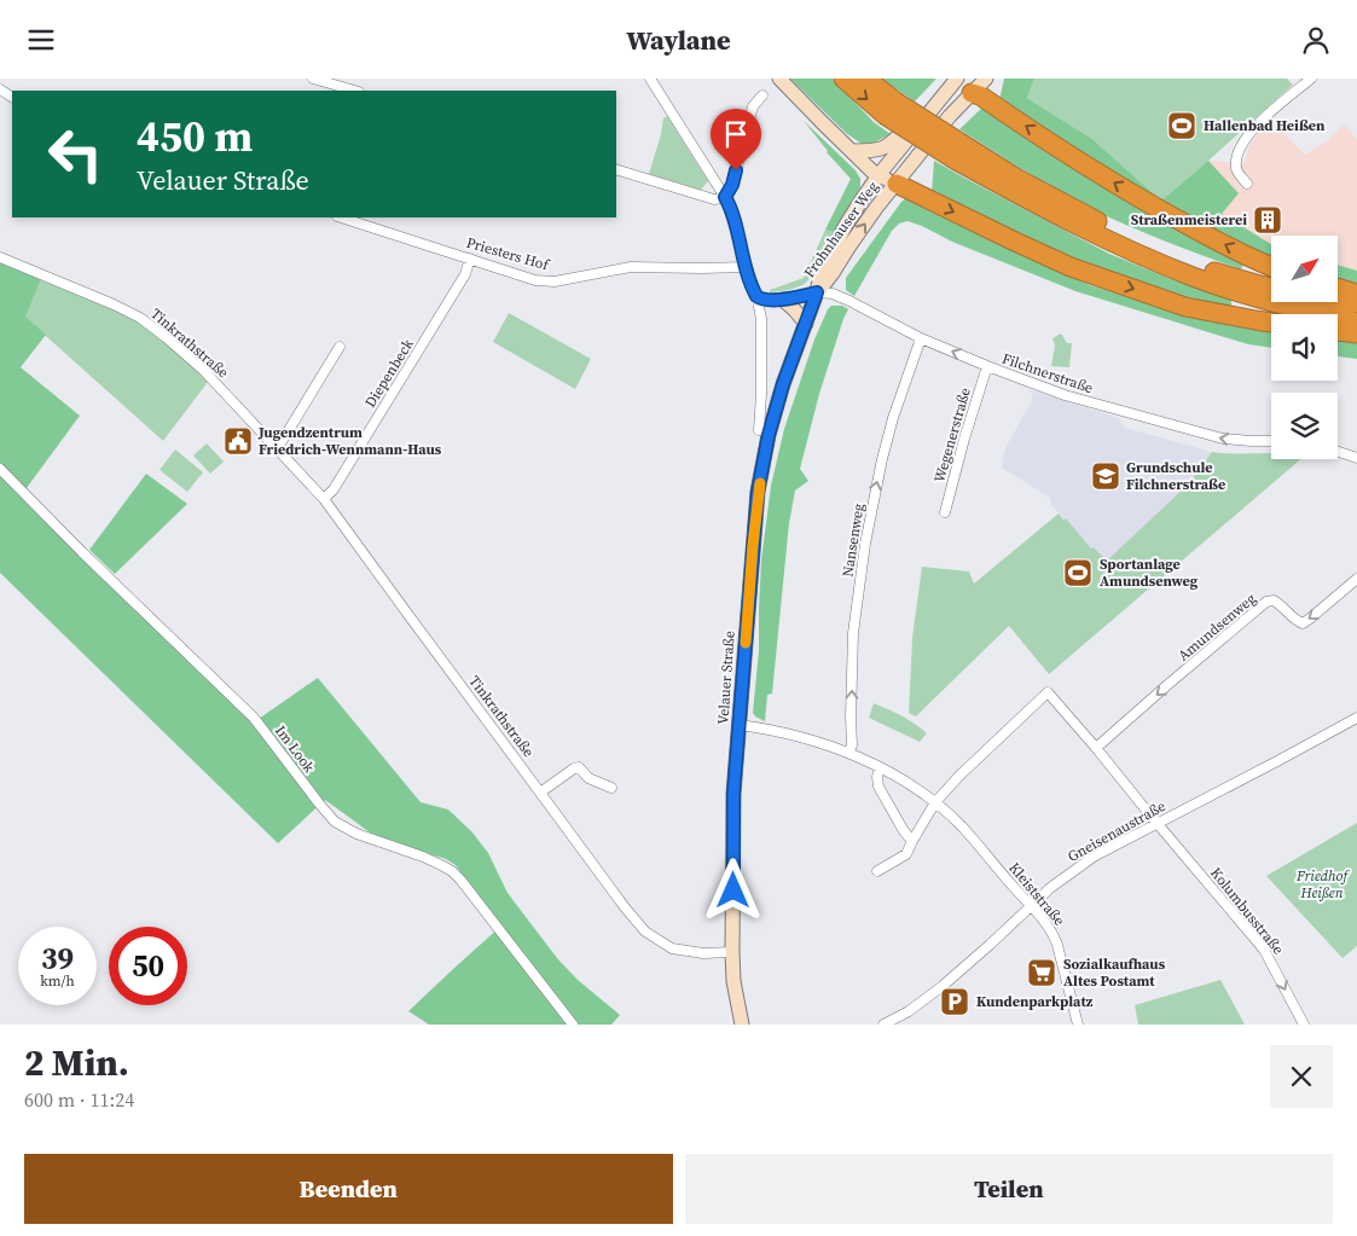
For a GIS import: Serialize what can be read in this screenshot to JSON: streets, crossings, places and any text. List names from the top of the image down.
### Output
{
  "streets": {
    "main road": ["Frohnhauser Weg", "Velauer Straße"],
    "street": [
      "Priesters Hof",
      "Tinkrathstraße",
      "Diepenbeck",
      "Filchnerstraße",
      "Wegenerstraße",
      "Nansenweg",
      "Amundsenweg",
      "Im Look",
      "Gneisenaustraße",
      "Kleiststraße",
      "Kolumbusstraße"
    ]
  },
  "crossings": [
    ["Frohnhauser Weg", "Filchnerstraße"],
    ["Frohnhauser Weg", "Velauer Straße"],
    ["Priesters Hof", "Diepenbeck"],
    ["Tinkrathstraße", "Diepenbeck"],
    ["Tinkrathstraße", "Velauer Straße"],
    ["Filchnerstraße", "Wegenerstraße"],
    ["Filchnerstraße", "Nansenweg"],
    ["Filchnerstraße", "Velauer Straße"],
    ["Nansenweg", "Kleiststraße"],
    ["Velauer Straße", "Kleiststraße"],
    ["Gneisenaustraße", "Kleiststraße"],
    ["Gneisenaustraße", "Kolumbusstraße"]
  ],
  "one_way": [
    "Filchnerstraße",
    "Nansenweg",
    "Amundsenweg",
    "Kolumbusstraße"
  ],
  "parks": ["Friedhof Heißen"],
  "places": {
    "sports": ["Hallenbad Heißen", "Sportanlage Amundsenweg"],
    "building": ["Straßenmeisterei"],
    "public building": ["Jugendzentrum Friedrich-Wennmann-Haus"],
    "school or university": ["Grundschule Filchnerstraße"],
    "supermarket": ["Sozialkaufhaus Altes Postamt"],
    "parking": ["Kundenparkplatz"]
  },
  "north": "top right",
  "page": {
    "header": "Waylane",
    "turn": ["450 m", "Velauer Straße"],
    "speed": "39 km/h",
    "limit": "50",
    "heading": ["2 Min.", "600 m · 11:24"],
    "buttons": ["Beenden", "Teilen"]
  }
}
